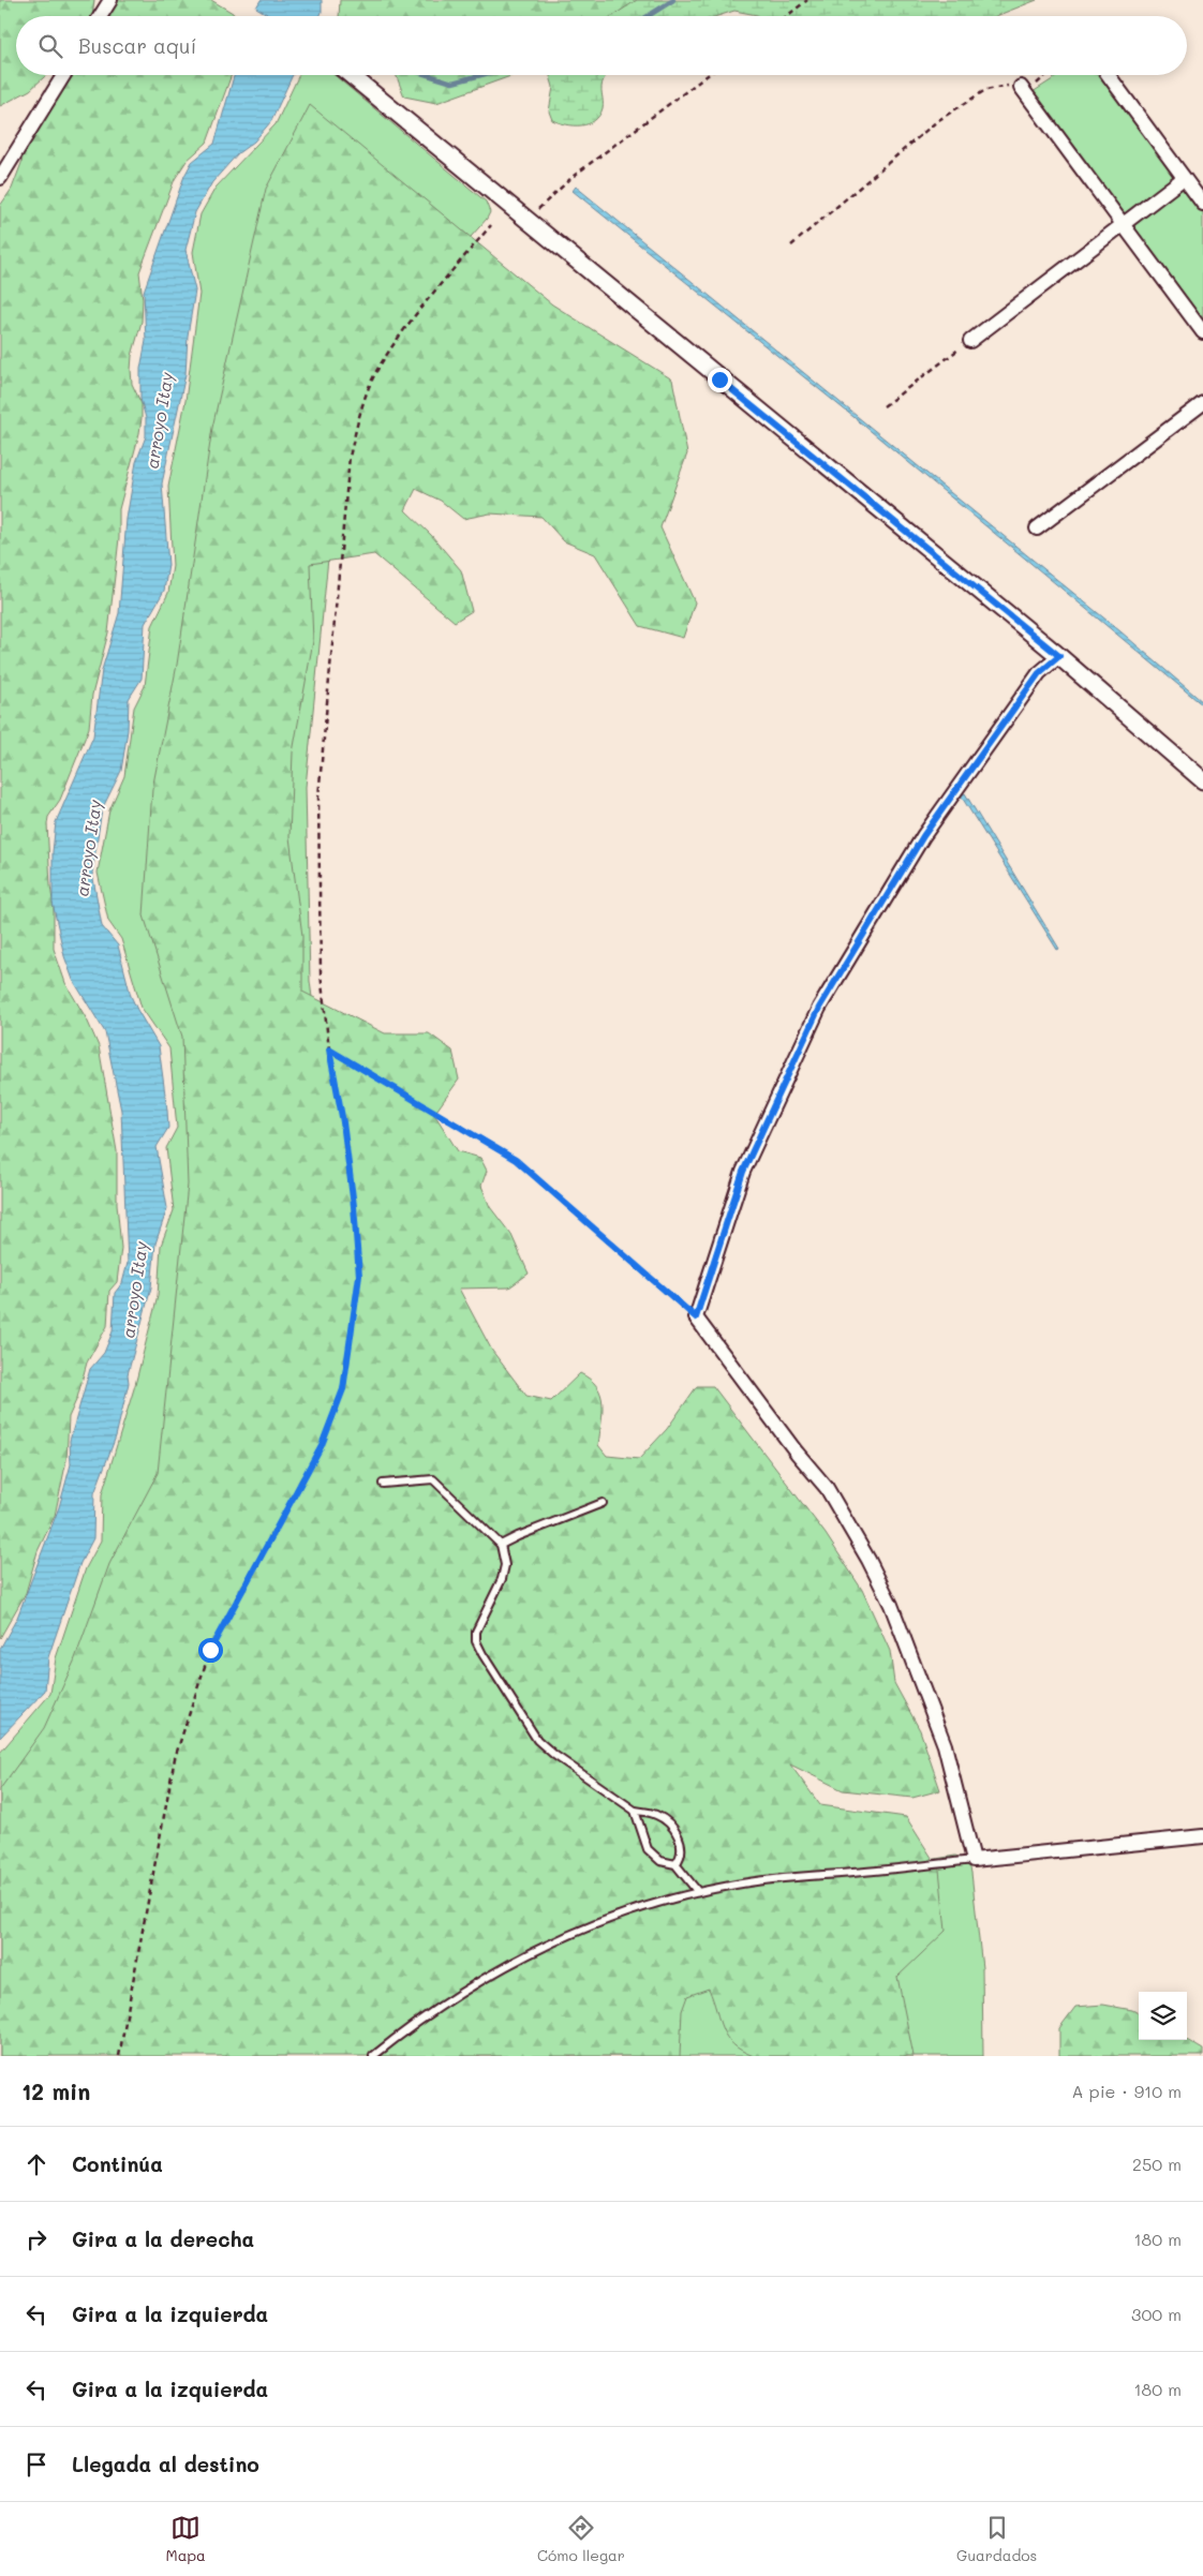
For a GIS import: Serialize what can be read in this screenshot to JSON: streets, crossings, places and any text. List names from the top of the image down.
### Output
{
  "water": ["arroyo Itay"],
  "page": {
    "search": "Buscar aquí",
    "heading": ["12 min", "A pie · 910 m"],
    "list": [
      ["Continúa", "250 m"],
      ["Gira a la derecha", "180 m"],
      ["Gira a la izquierda", "300 m"],
      ["Gira a la izquierda", "180 m"],
      "Llegada al destino"
    ],
    "nav": ["Mapa", "Cómo llegar", "Guardados"]
  }
}
